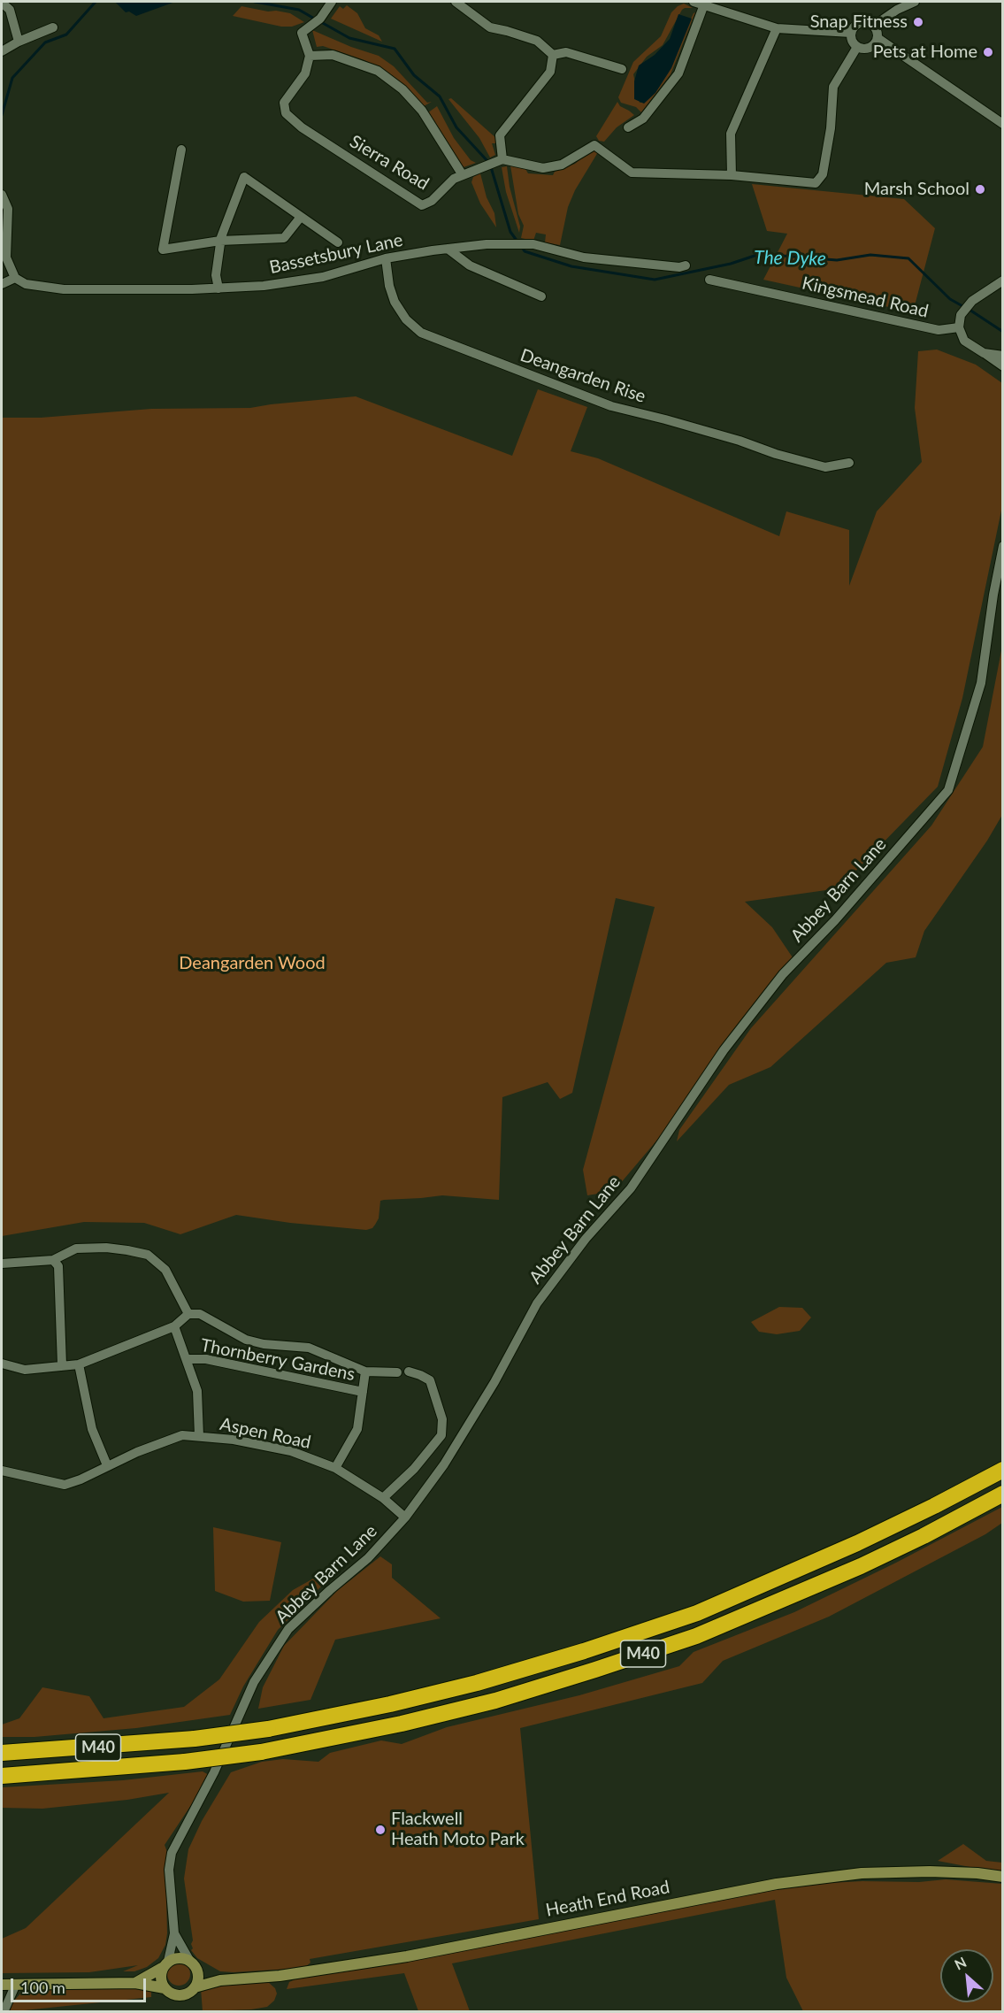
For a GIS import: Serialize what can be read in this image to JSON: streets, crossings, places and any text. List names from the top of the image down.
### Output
{
  "streets": {
    "highway": ["M40"],
    "street": [
      "Sierra Road",
      "Bassetsbury Lane",
      "Kingsmead Road",
      "Deangarden Rise",
      "Abbey Barn Lane",
      "Thornberry Gardens",
      "Aspen Road",
      "Heath End Road"
    ]
  },
  "crossings": [
    ["Bassetsbury Lane", "Deangarden Rise"],
    ["Abbey Barn Lane", "Aspen Road"],
    ["Abbey Barn Lane", "Heath End Road"]
  ],
  "water": ["The Dyke"],
  "parks": ["Deangarden Wood"],
  "places": [
    "Snap Fitness",
    "Pets at Home",
    "Marsh School",
    "Flackwell Heath Moto Park"
  ],
  "scale_bar": "100 m",
  "north": "top left"
}
